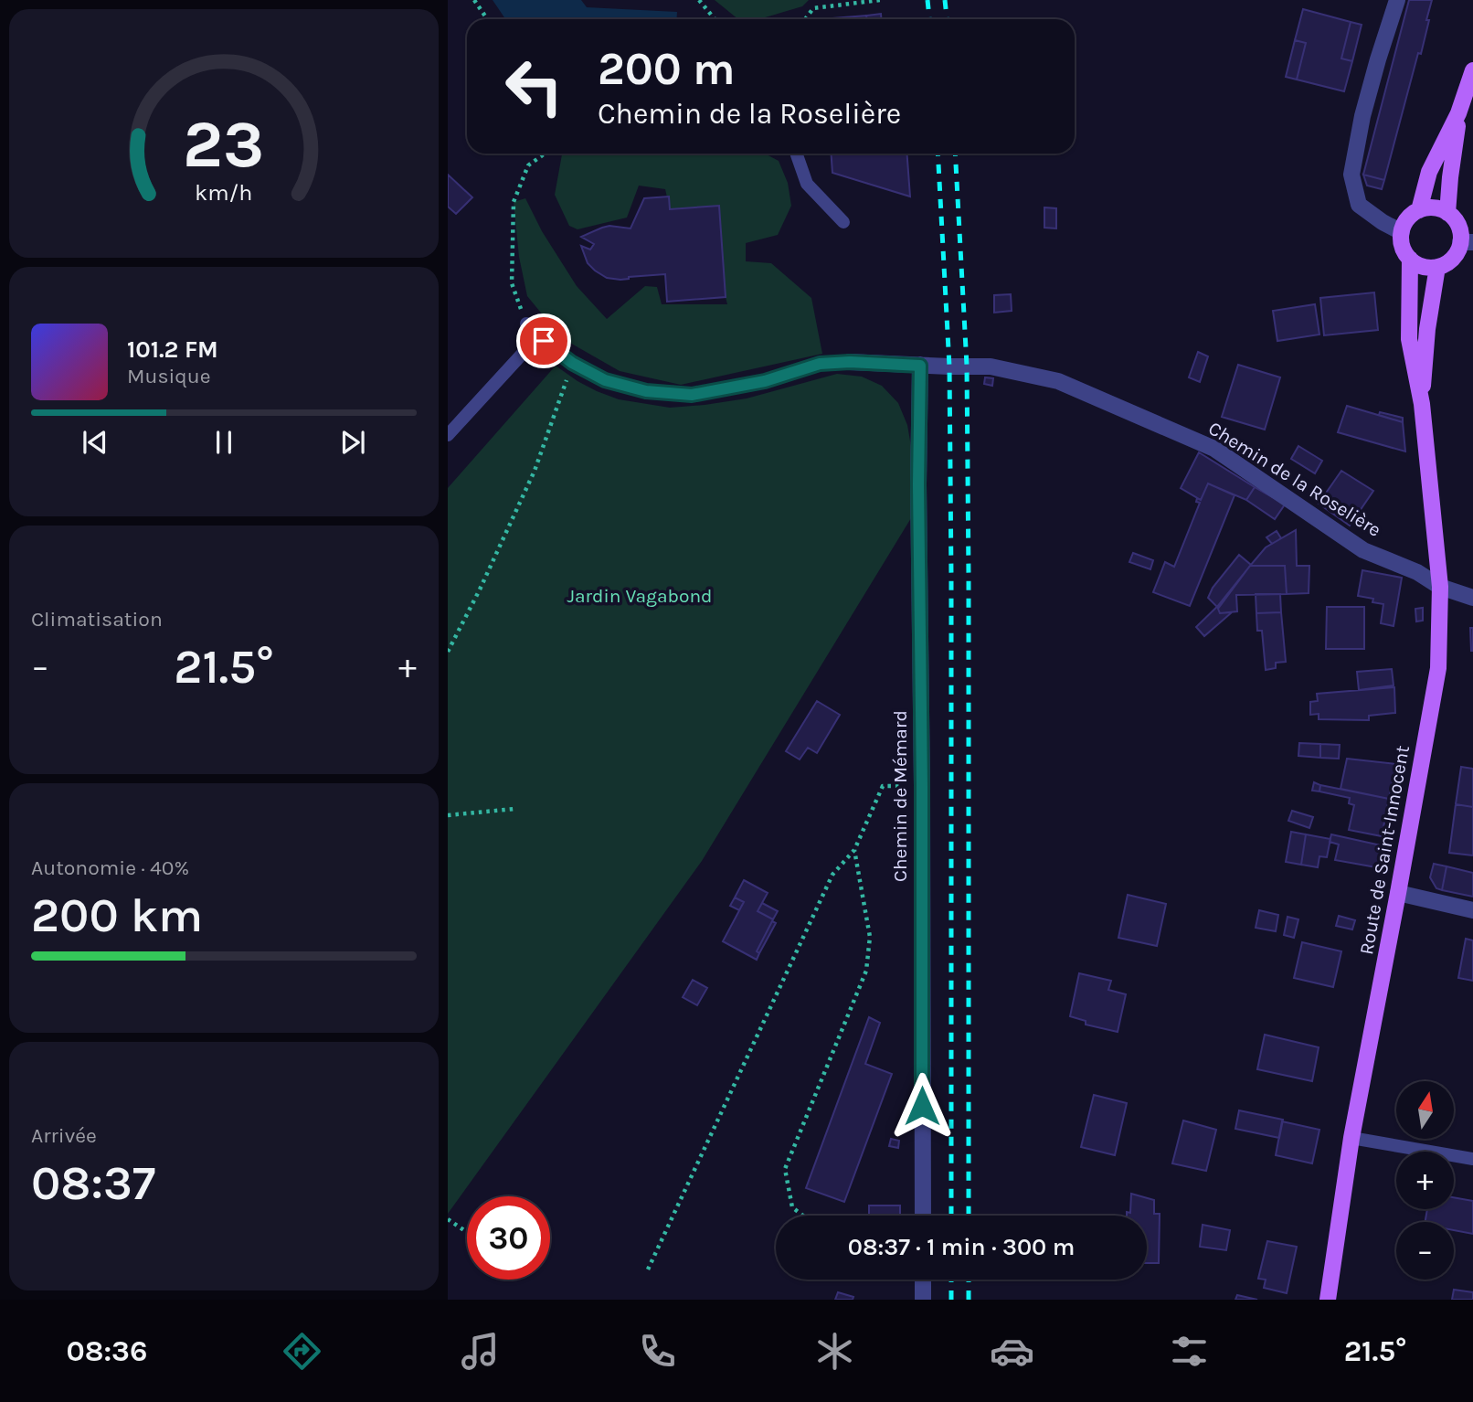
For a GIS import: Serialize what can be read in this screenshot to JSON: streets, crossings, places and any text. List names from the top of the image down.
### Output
{
  "streets": {
    "main road": ["Route de Saint-Innocent"],
    "street": ["Chemin de la Roselière", "Chemin de Mémard"]
  },
  "crossings": [
    ["Chemin de la Roselière", "Chemin de Mémard"],
    ["Chemin de la Roselière", "Route de Saint-Innocent"]
  ],
  "parks": ["Jardin Vagabond"],
  "north": "top",
  "page": {
    "turn": ["200 m", "Chemin de la Roselière"],
    "song": ["101.2 FM", "Musique"],
    "tile": [
      "Climatisation",
      ["Autonomie · 40%", "200 km"],
      ["Arrivée", "08:37"]
    ],
    "heat": ["−", "21.5°", "+"],
    "map_buttons": ["+", "−"],
    "limit": "30",
    "trip": "08:37 · 1 min · 300 m",
    "tabs": ["08:36", "21.5°"],
    "gauge": ["23", "km/h"]
  }
}
